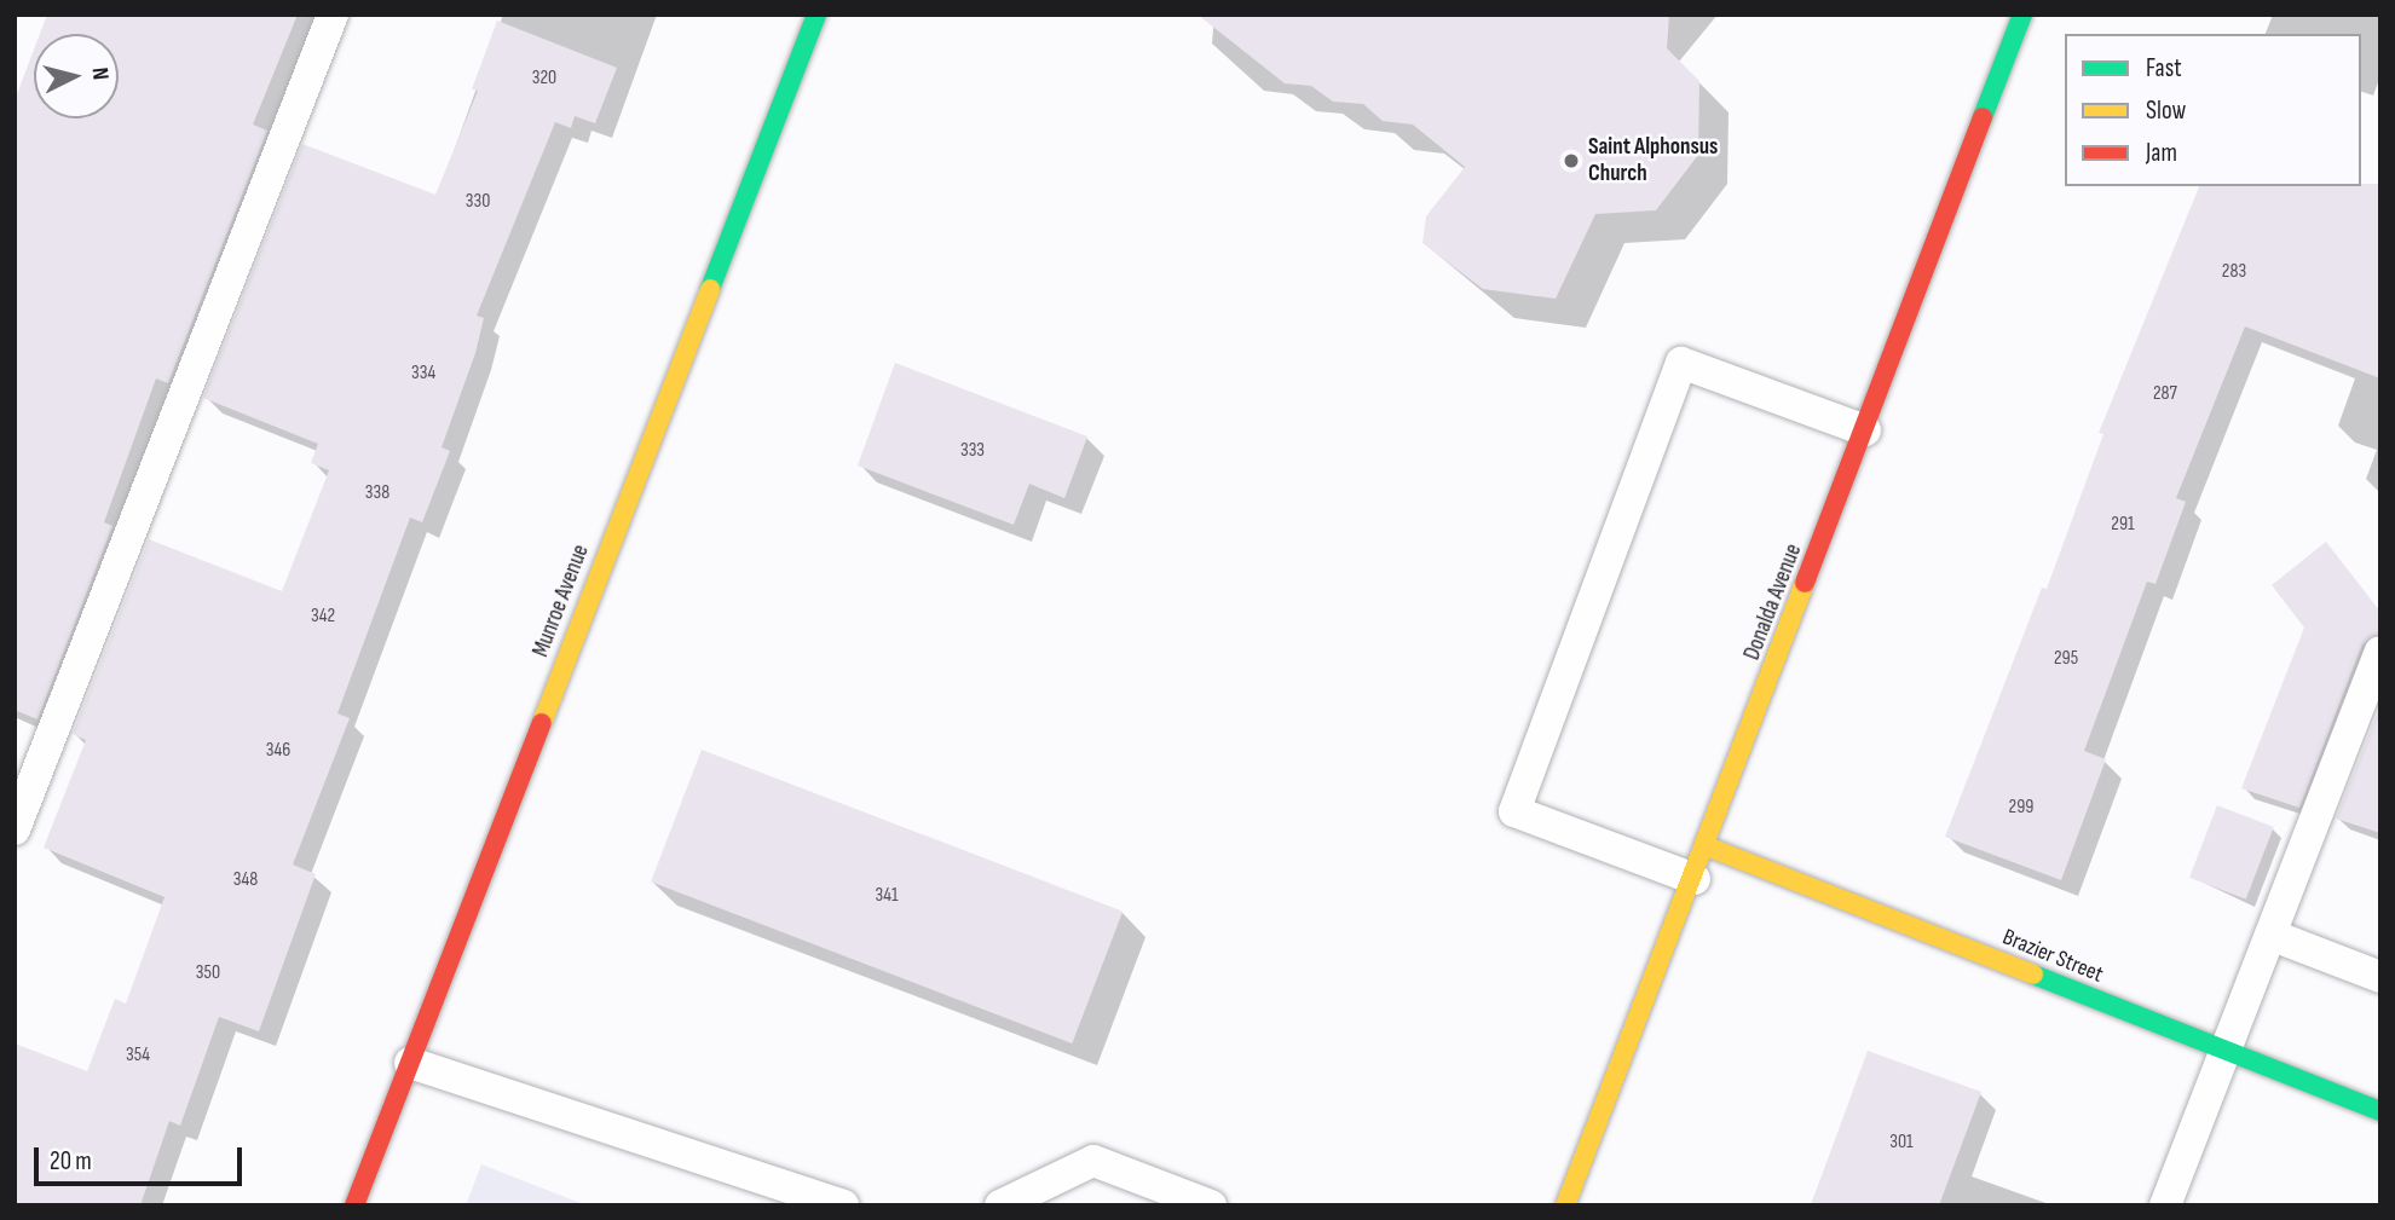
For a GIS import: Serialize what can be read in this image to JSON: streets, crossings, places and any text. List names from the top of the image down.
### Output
{
  "streets": {
    "street": ["Munroe Avenue", "Donalda Avenue", "Brazier Street"]
  },
  "crossings": [
    ["Donalda Avenue", "Brazier Street"]
  ],
  "places": ["Saint Alphonsus Church"],
  "house_numbers": [
    "320",
    "330",
    "283",
    "334",
    "287",
    "333",
    "338",
    "291",
    "342",
    "295",
    "346",
    "299",
    "348",
    "341",
    "350",
    "354",
    "301"
  ],
  "legend": ["Fast", "Slow", "Jam"],
  "scale_bar": "20 m",
  "north": "right"
}
